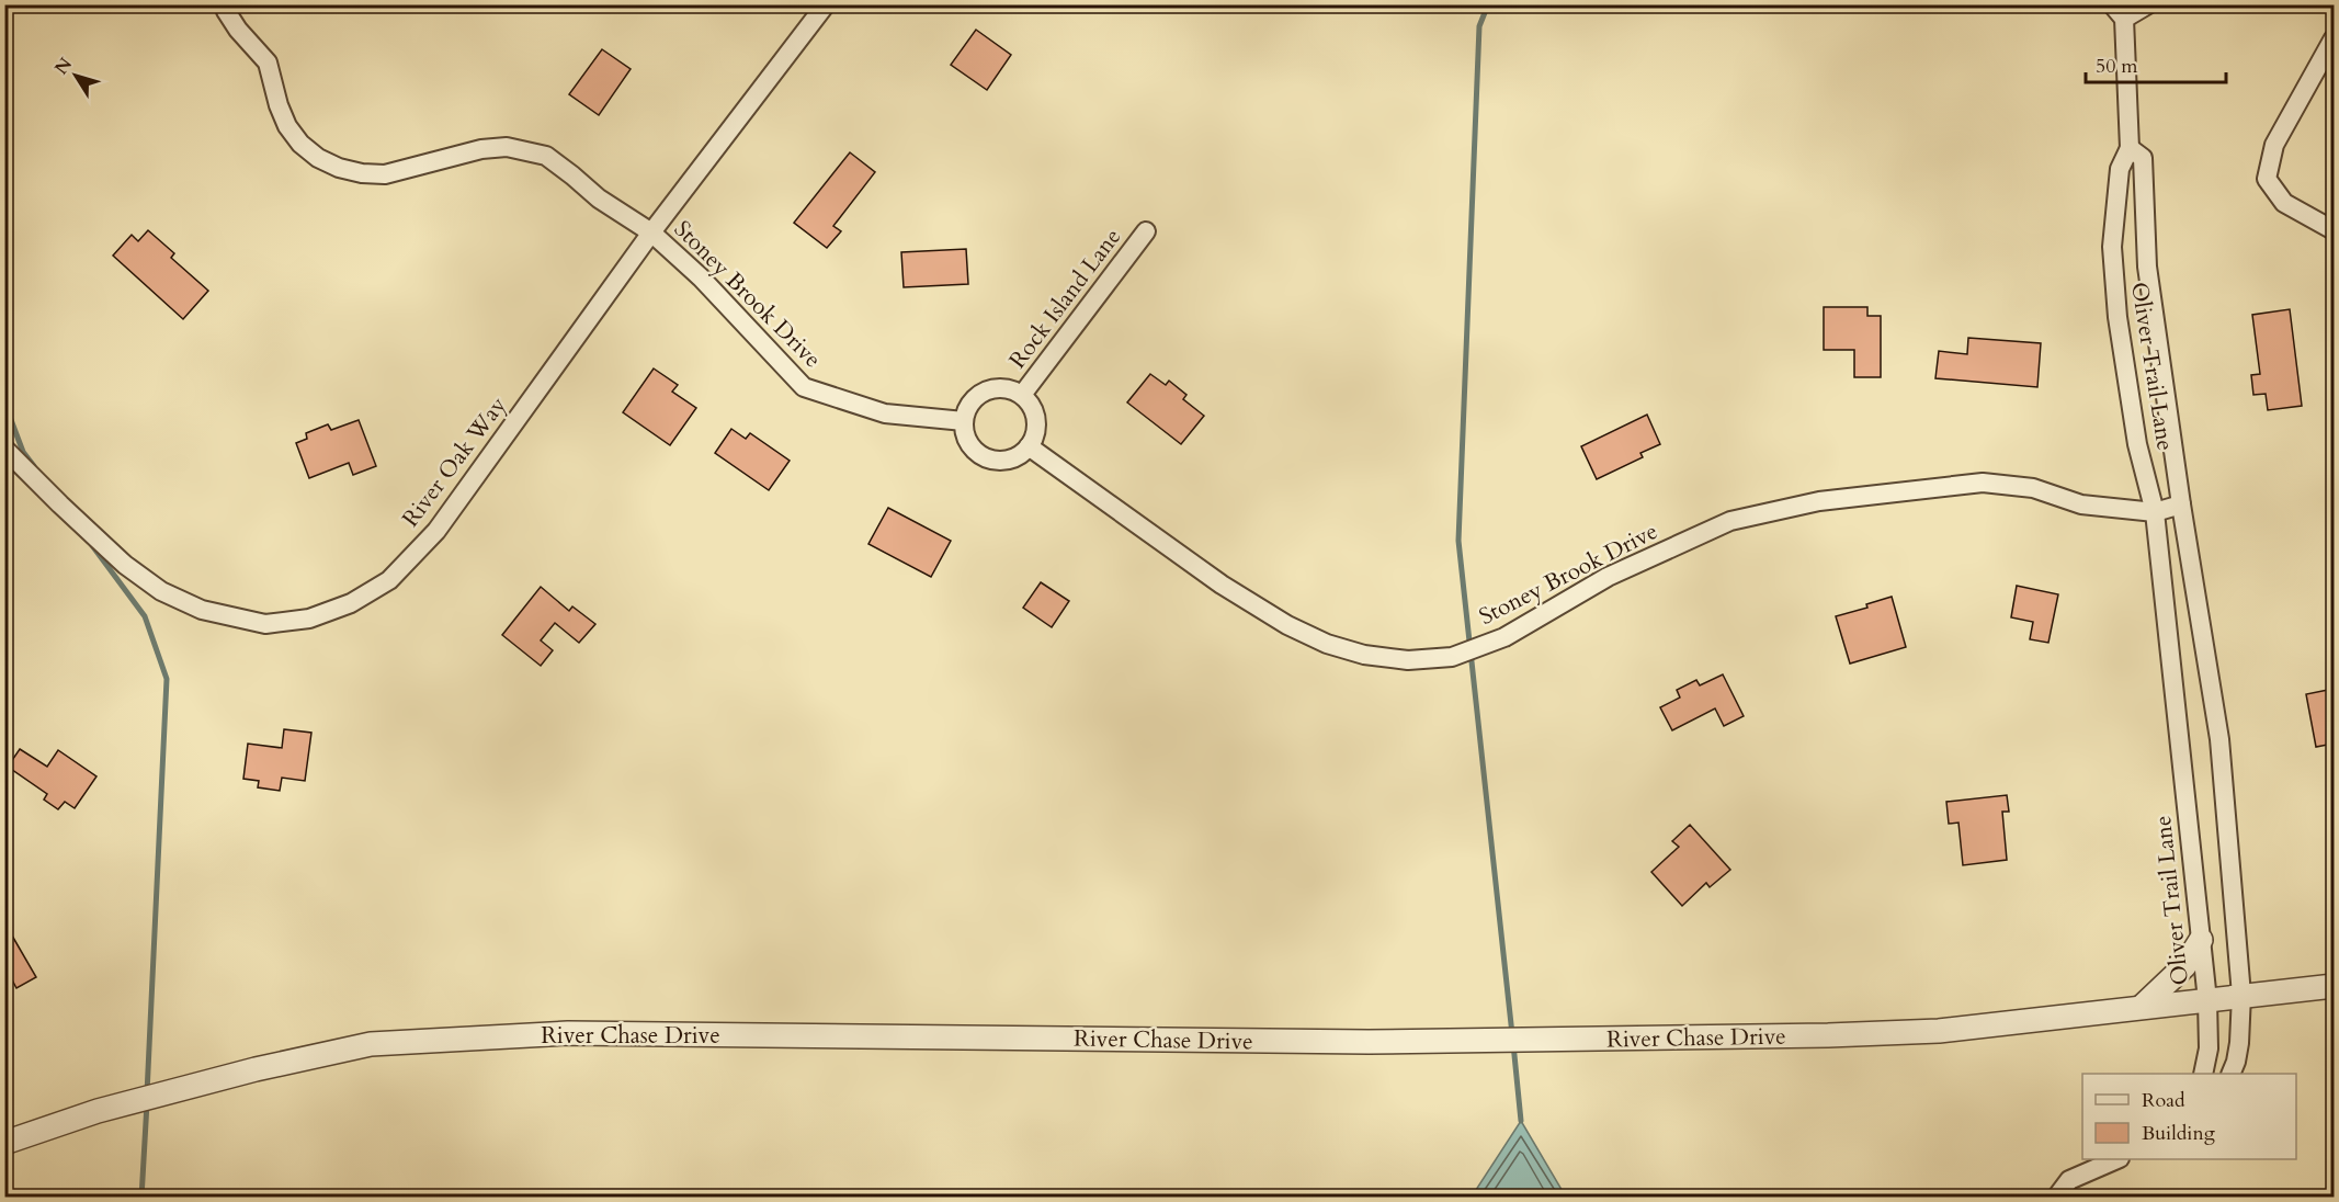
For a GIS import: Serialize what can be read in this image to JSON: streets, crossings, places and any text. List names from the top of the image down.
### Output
{
  "streets": {
    "street": [
      "Stoney Brook Drive",
      "Rock Island Lane",
      "Oliver Trail Lane",
      "River Oak Way",
      "River Chase Drive"
    ]
  },
  "crossings": [
    ["Stoney Brook Drive", "Rock Island Lane"],
    ["Stoney Brook Drive", "Oliver Trail Lane"],
    ["Stoney Brook Drive", "River Oak Way"],
    ["Oliver Trail Lane", "River Chase Drive"]
  ],
  "legend": ["Road", "Building"],
  "scale_bar": "50 m",
  "north": "top left"
}
